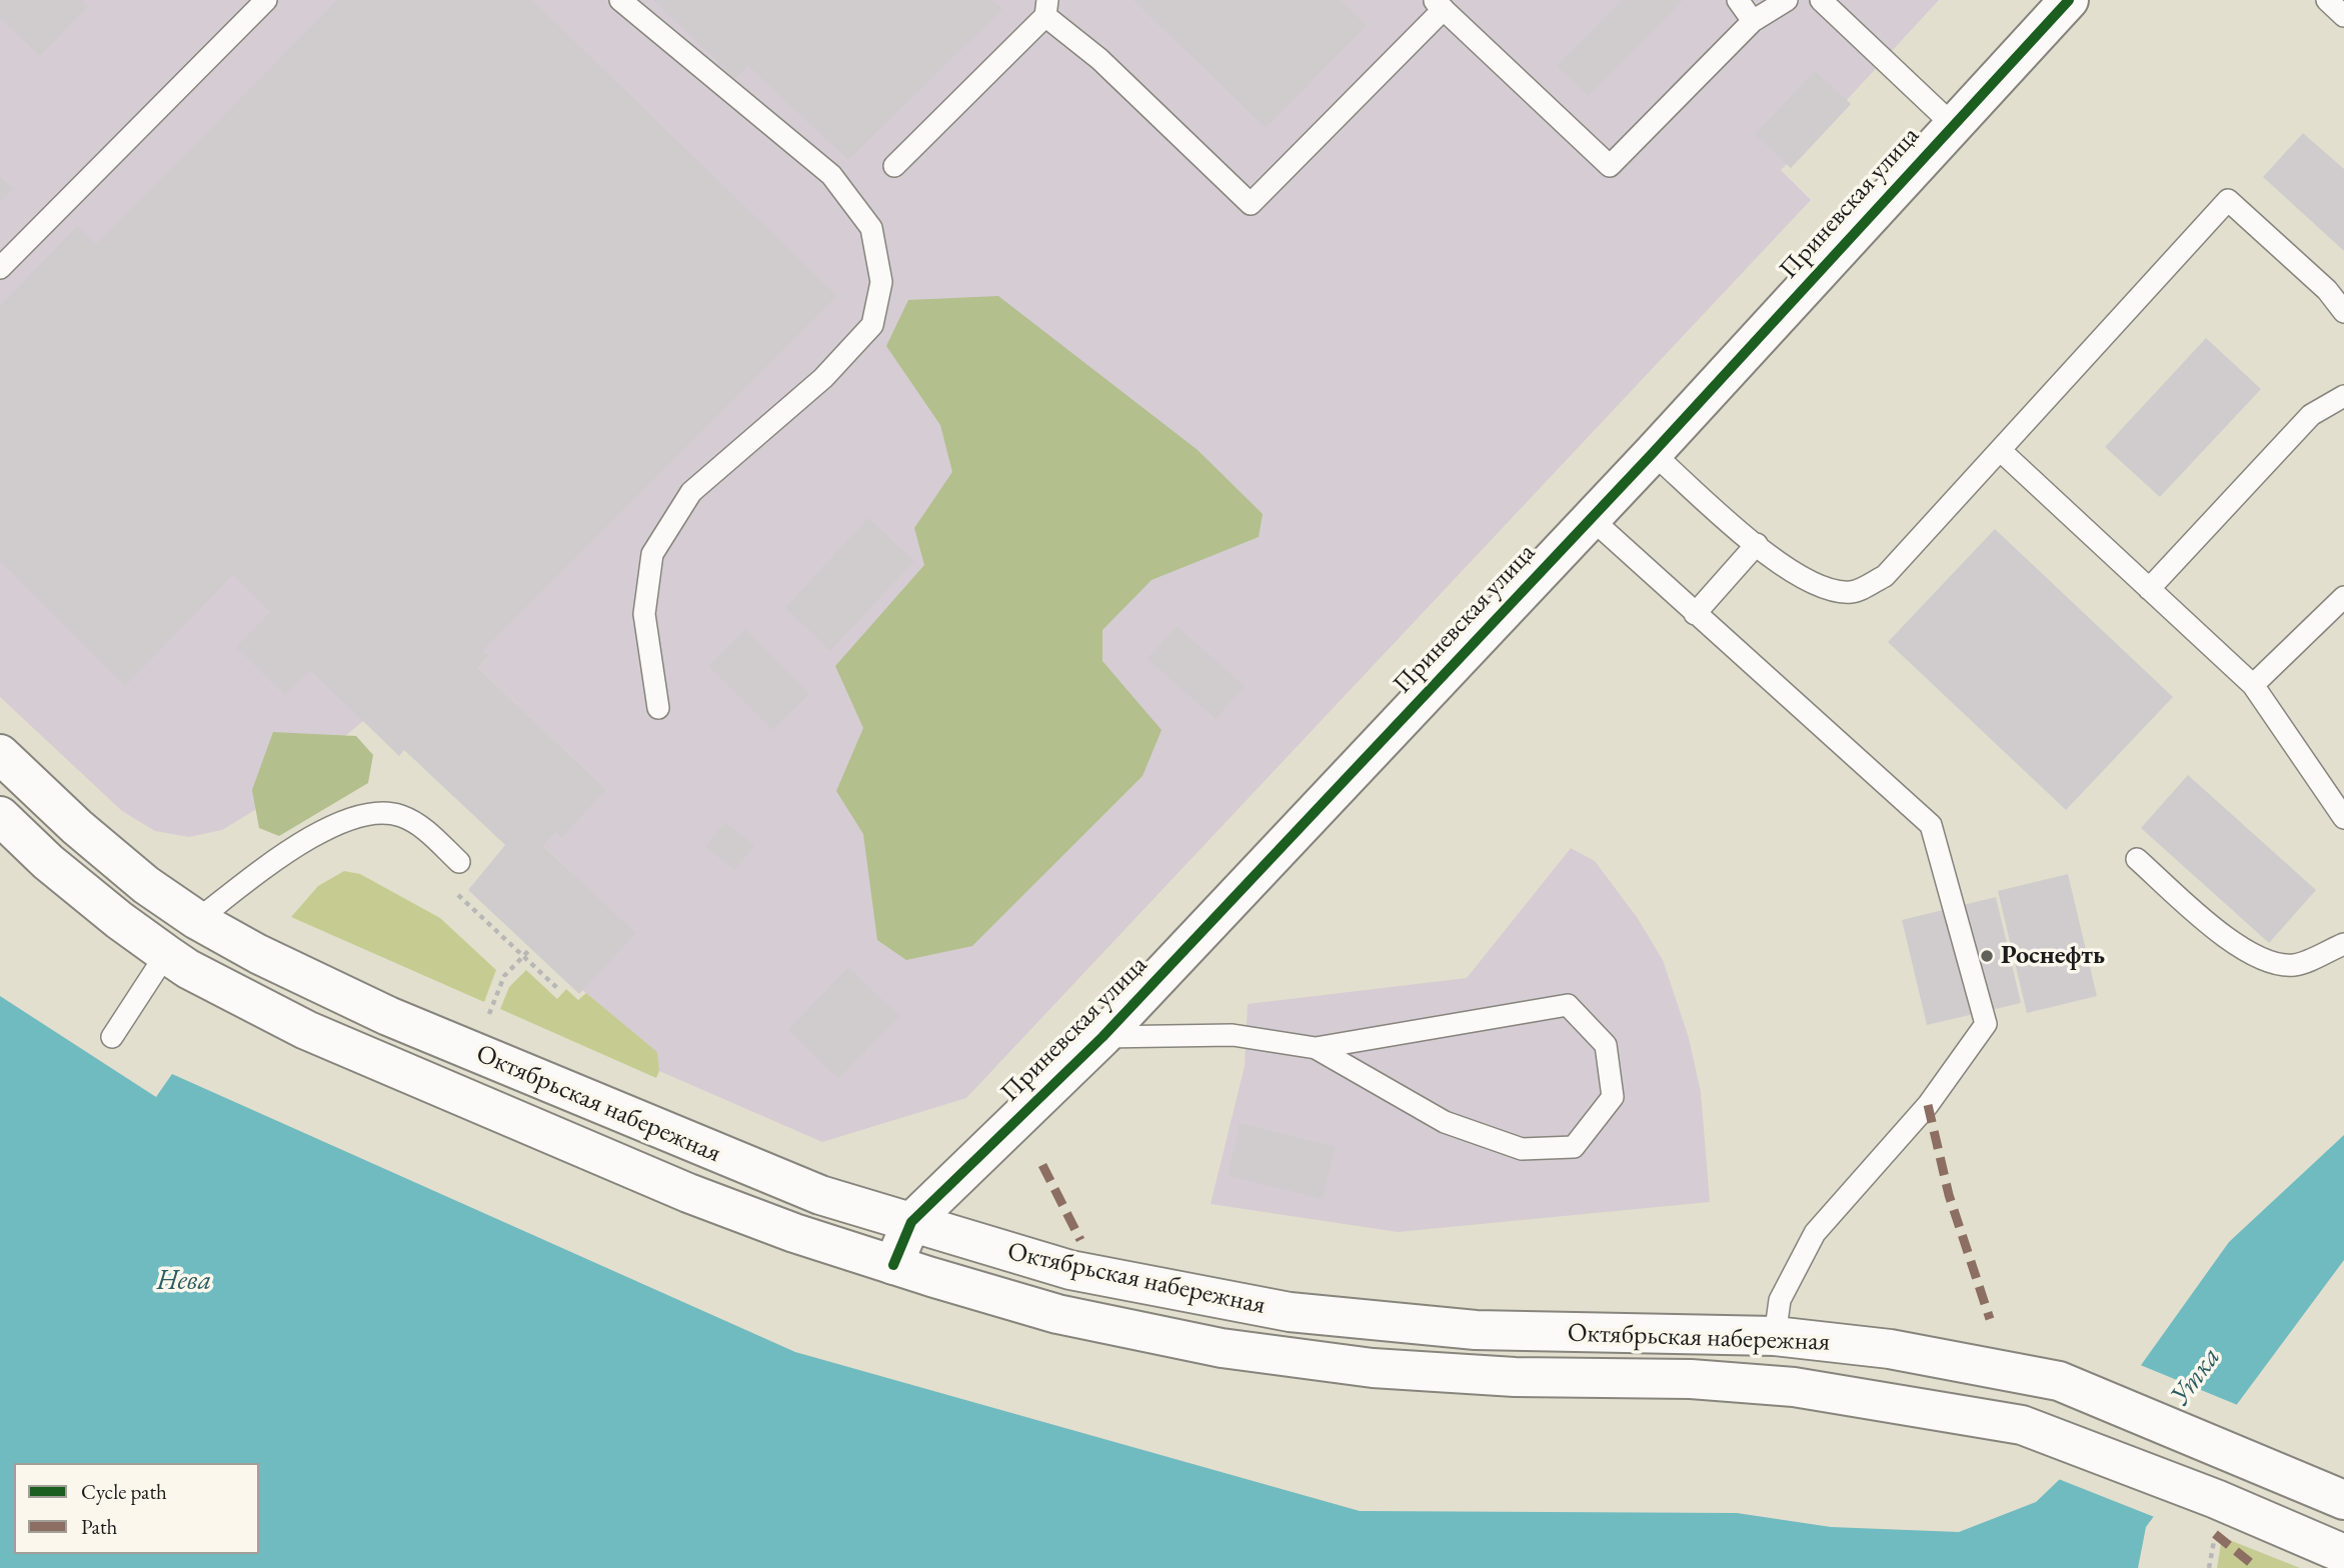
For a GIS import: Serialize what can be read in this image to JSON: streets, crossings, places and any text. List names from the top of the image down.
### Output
{
  "streets": {
    "main road": ["Приневская улица", "Октябрьская набережная"]
  },
  "crossings": [
    ["Приневская улица", "Октябрьская набережная"]
  ],
  "water": ["Нева", "Утка"],
  "places": ["Роснефть"],
  "legend": ["Cycle path", "Path"]
}
